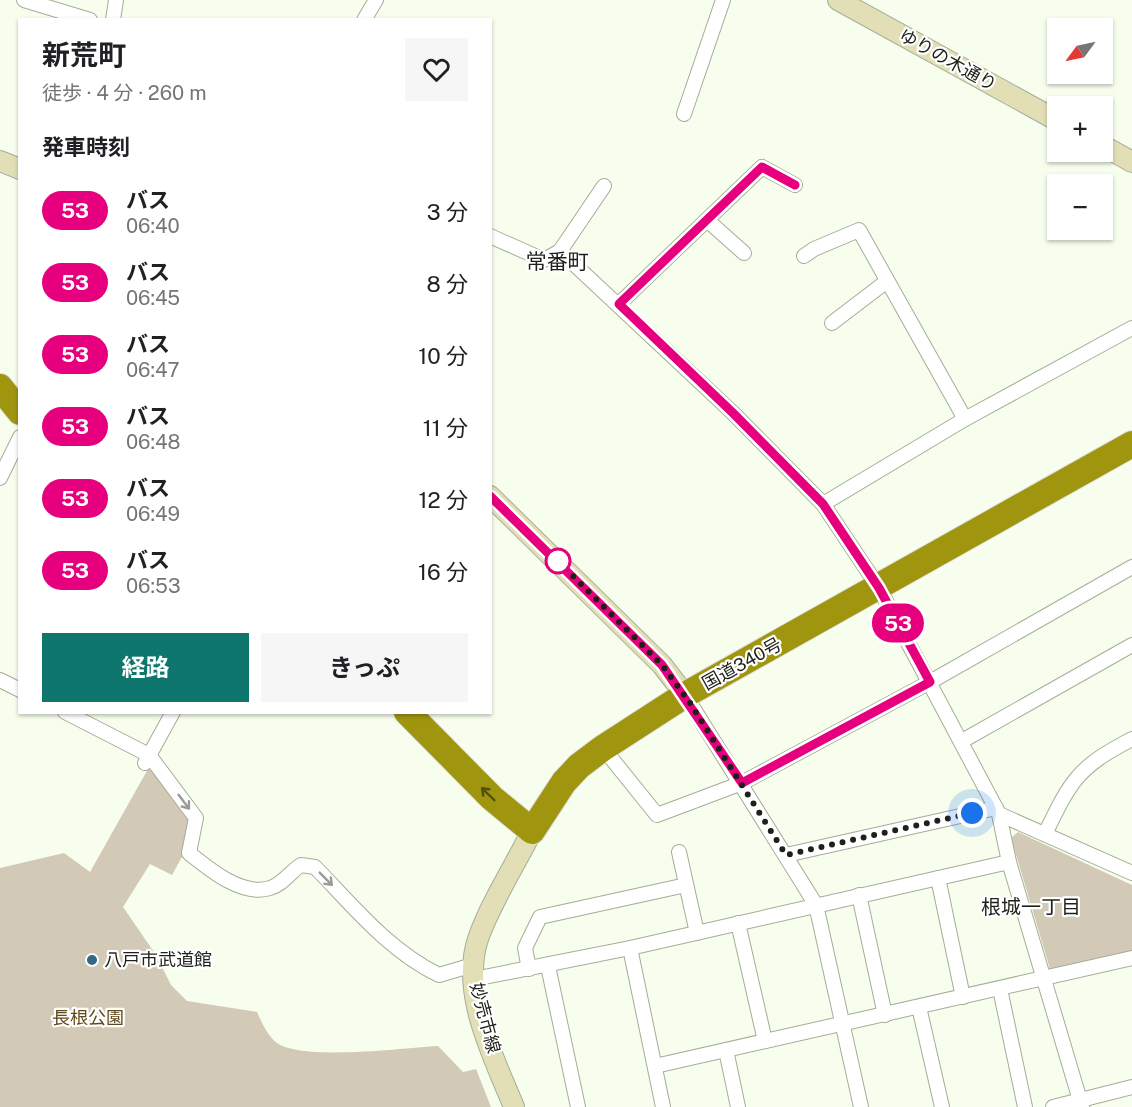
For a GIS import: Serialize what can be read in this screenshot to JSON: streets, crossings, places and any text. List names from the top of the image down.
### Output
{
  "streets": {
    "highway": ["国道340号"],
    "street": ["ゆりの木通り", "妙売市線"]
  },
  "crossings": [
    ["国道340号", "妙売市線"]
  ],
  "districts": ["常番町", "根城一丁目"],
  "parks": ["長根公園"],
  "places": ["八戸市武道館"],
  "lines": ["bus line 53"],
  "north": "bottom left",
  "page": {
    "on_map": "53",
    "map_buttons": ["+", "−"],
    "heading": [
      ["新荒町", "徒歩 · 4 分 · 260 m"],
      "発車時刻"
    ],
    "list": [
      {
        "mark": "53",
        "name": "バス",
        "note": "06:40",
        "value": "3 分"
      },
      {
        "mark": "53",
        "name": "バス",
        "note": "06:45",
        "value": "8 分"
      },
      {
        "mark": "53",
        "name": "バス",
        "note": "06:47",
        "value": "10 分"
      },
      {
        "mark": "53",
        "name": "バス",
        "note": "06:48",
        "value": "11 分"
      },
      {
        "mark": "53",
        "name": "バス",
        "note": "06:49",
        "value": "12 分"
      },
      {
        "mark": "53",
        "name": "バス",
        "note": "06:53",
        "value": "16 分"
      }
    ],
    "buttons": ["経路", "きっぷ"]
  }
}
